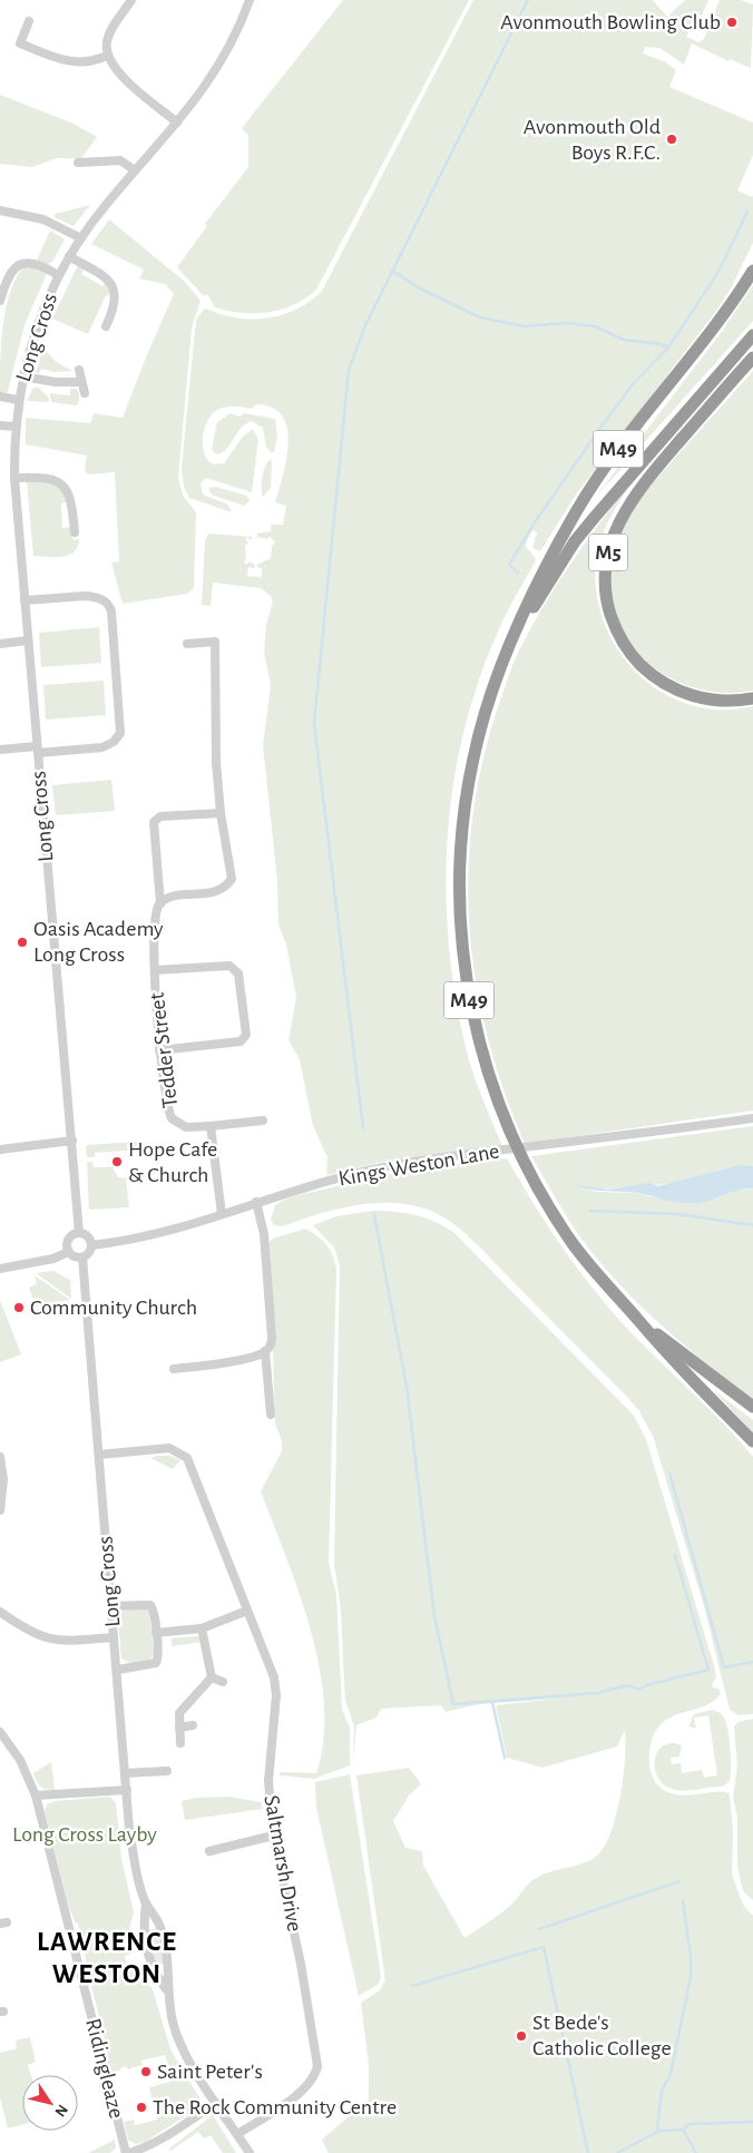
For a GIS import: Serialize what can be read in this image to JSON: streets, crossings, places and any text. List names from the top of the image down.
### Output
{
  "streets": {
    "highway": ["M49", "M5"],
    "street": [
      "Long Cross",
      "Tedder Street",
      "Kings Weston Lane",
      "Saltmarsh Drive",
      "Ridingleaze"
    ]
  },
  "crossings": [
    ["Long Cross", "Kings Weston Lane"],
    ["Long Cross", "Saltmarsh Drive"],
    ["M49", "M5"],
    ["Tedder Street", "Kings Weston Lane"]
  ],
  "districts": ["LAWRENCE WESTON"],
  "parks": ["Long Cross Layby"],
  "places": [
    "Avonmouth Bowling Club",
    "Avonmouth Old Boys R.F.C.",
    "Oasis Academy Long Cross",
    "Hope Cafe & Church",
    "Community Church",
    "St Bede's Catholic College",
    "Saint Peter's",
    "The Rock Community Centre"
  ],
  "north": "bottom right"
}
